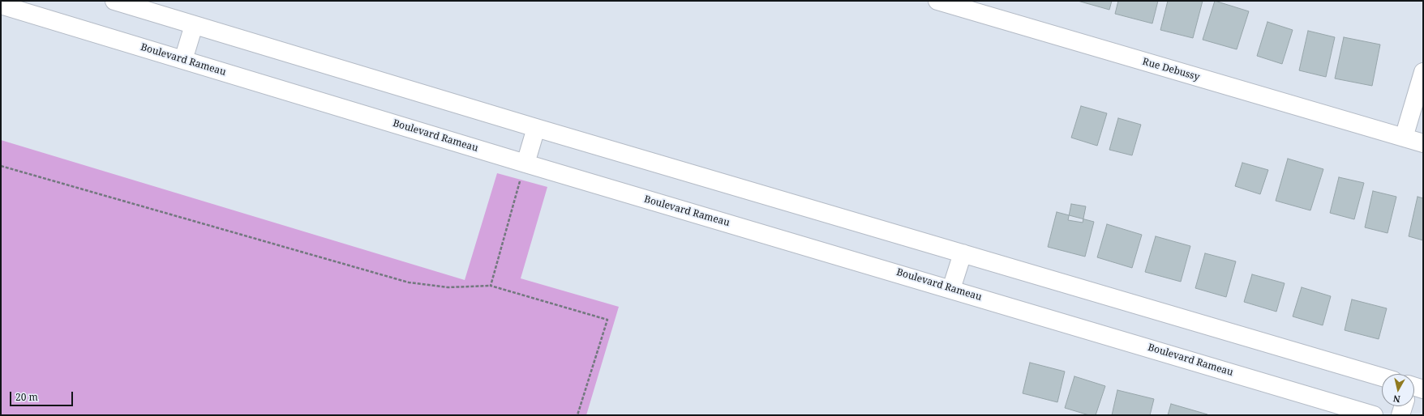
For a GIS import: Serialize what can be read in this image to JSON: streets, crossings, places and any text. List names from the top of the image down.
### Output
{
  "streets": {
    "street": ["Boulevard Rameau", "Rue Debussy"]
  },
  "scale_bar": "20 m",
  "north": "bottom"
}
